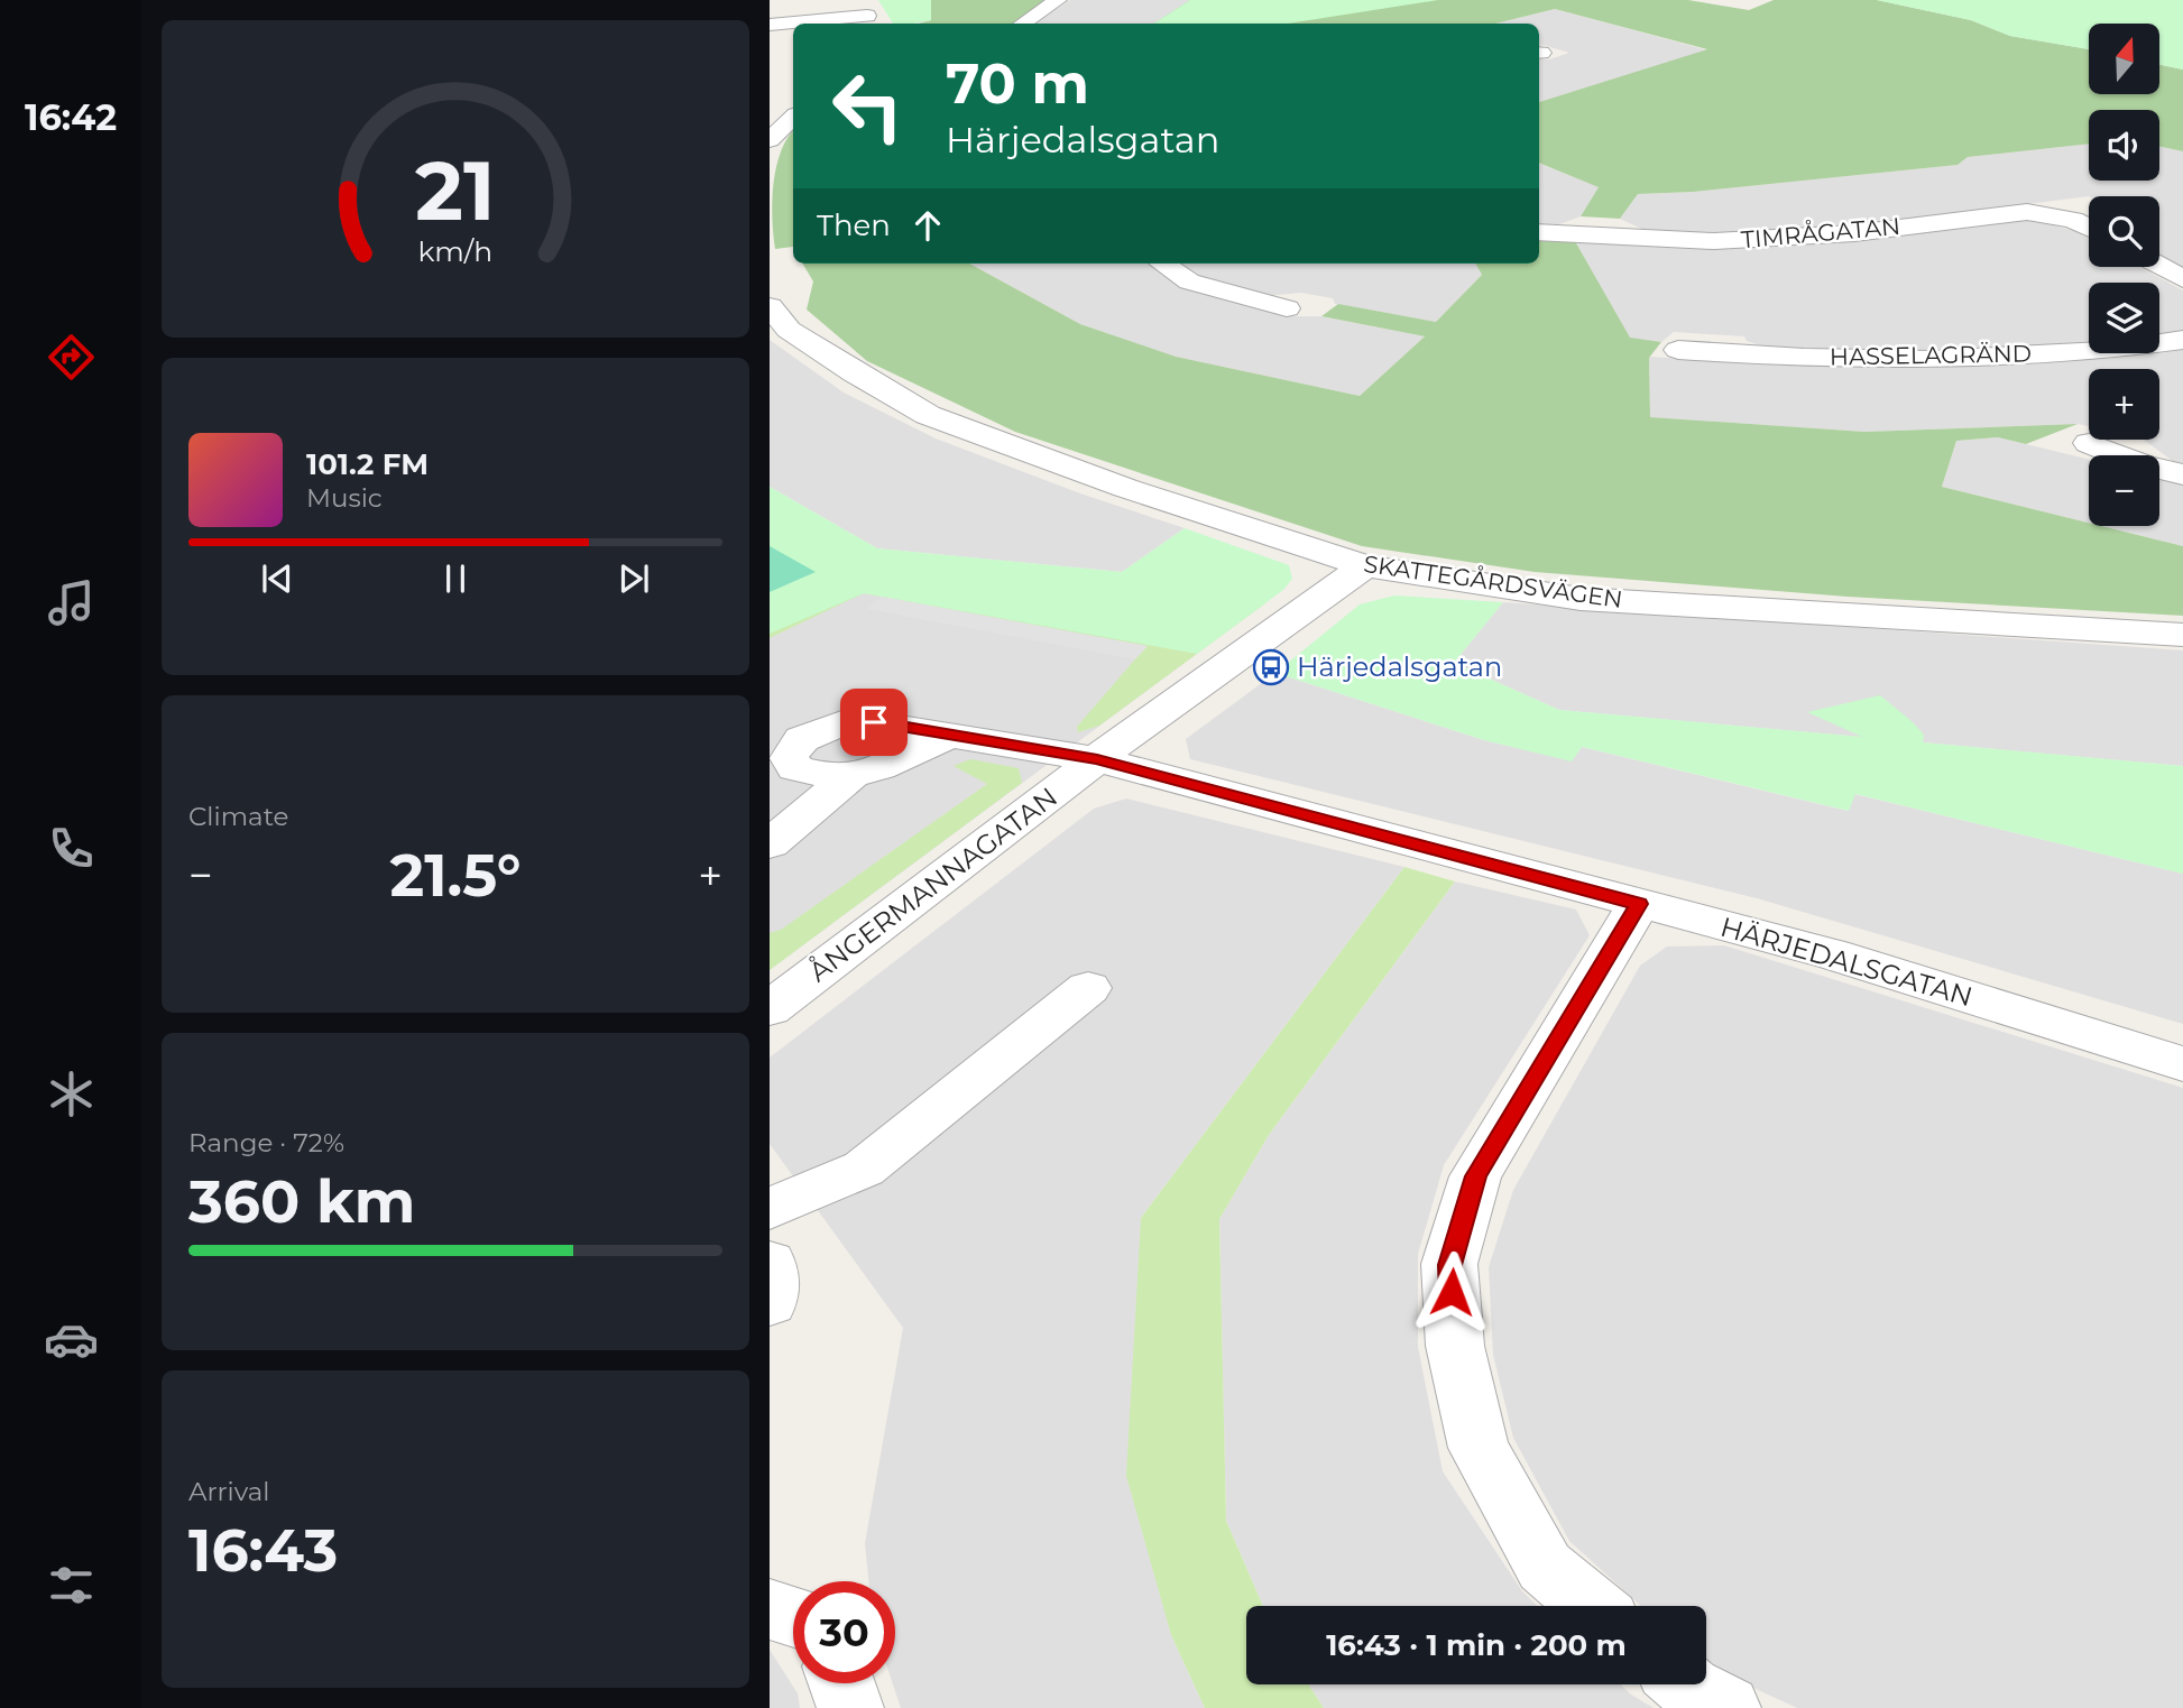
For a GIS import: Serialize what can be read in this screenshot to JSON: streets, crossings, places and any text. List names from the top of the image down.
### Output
{
  "streets": {
    "street": [
      "TIMRÅGATAN",
      "HASSELAGRÄND",
      "SKATTEGÅRDSVÄGEN",
      "ÅNGERMANNAGATAN",
      "HÄRJEDALSGATAN"
    ]
  },
  "crossings": [
    ["SKATTEGÅRDSVÄGEN", "ÅNGERMANNAGATAN"],
    ["ÅNGERMANNAGATAN", "HÄRJEDALSGATAN"]
  ],
  "places": {
    "bus stop": ["Härjedalsgatan"]
  },
  "north": "top",
  "page": {
    "tabs": "16:42",
    "map_buttons": ["+", "−"],
    "turn": ["70 m", "Härjedalsgatan"],
    "then": "Then",
    "song": ["101.2 FM", "Music"],
    "tile": [
      "Climate",
      ["Range · 72%", "360 km"],
      ["Arrival", "16:43"]
    ],
    "heat": ["−", "21.5°", "+"],
    "limit": "30",
    "trip": "16:43 · 1 min · 200 m",
    "gauge": ["21", "km/h"]
  }
}
